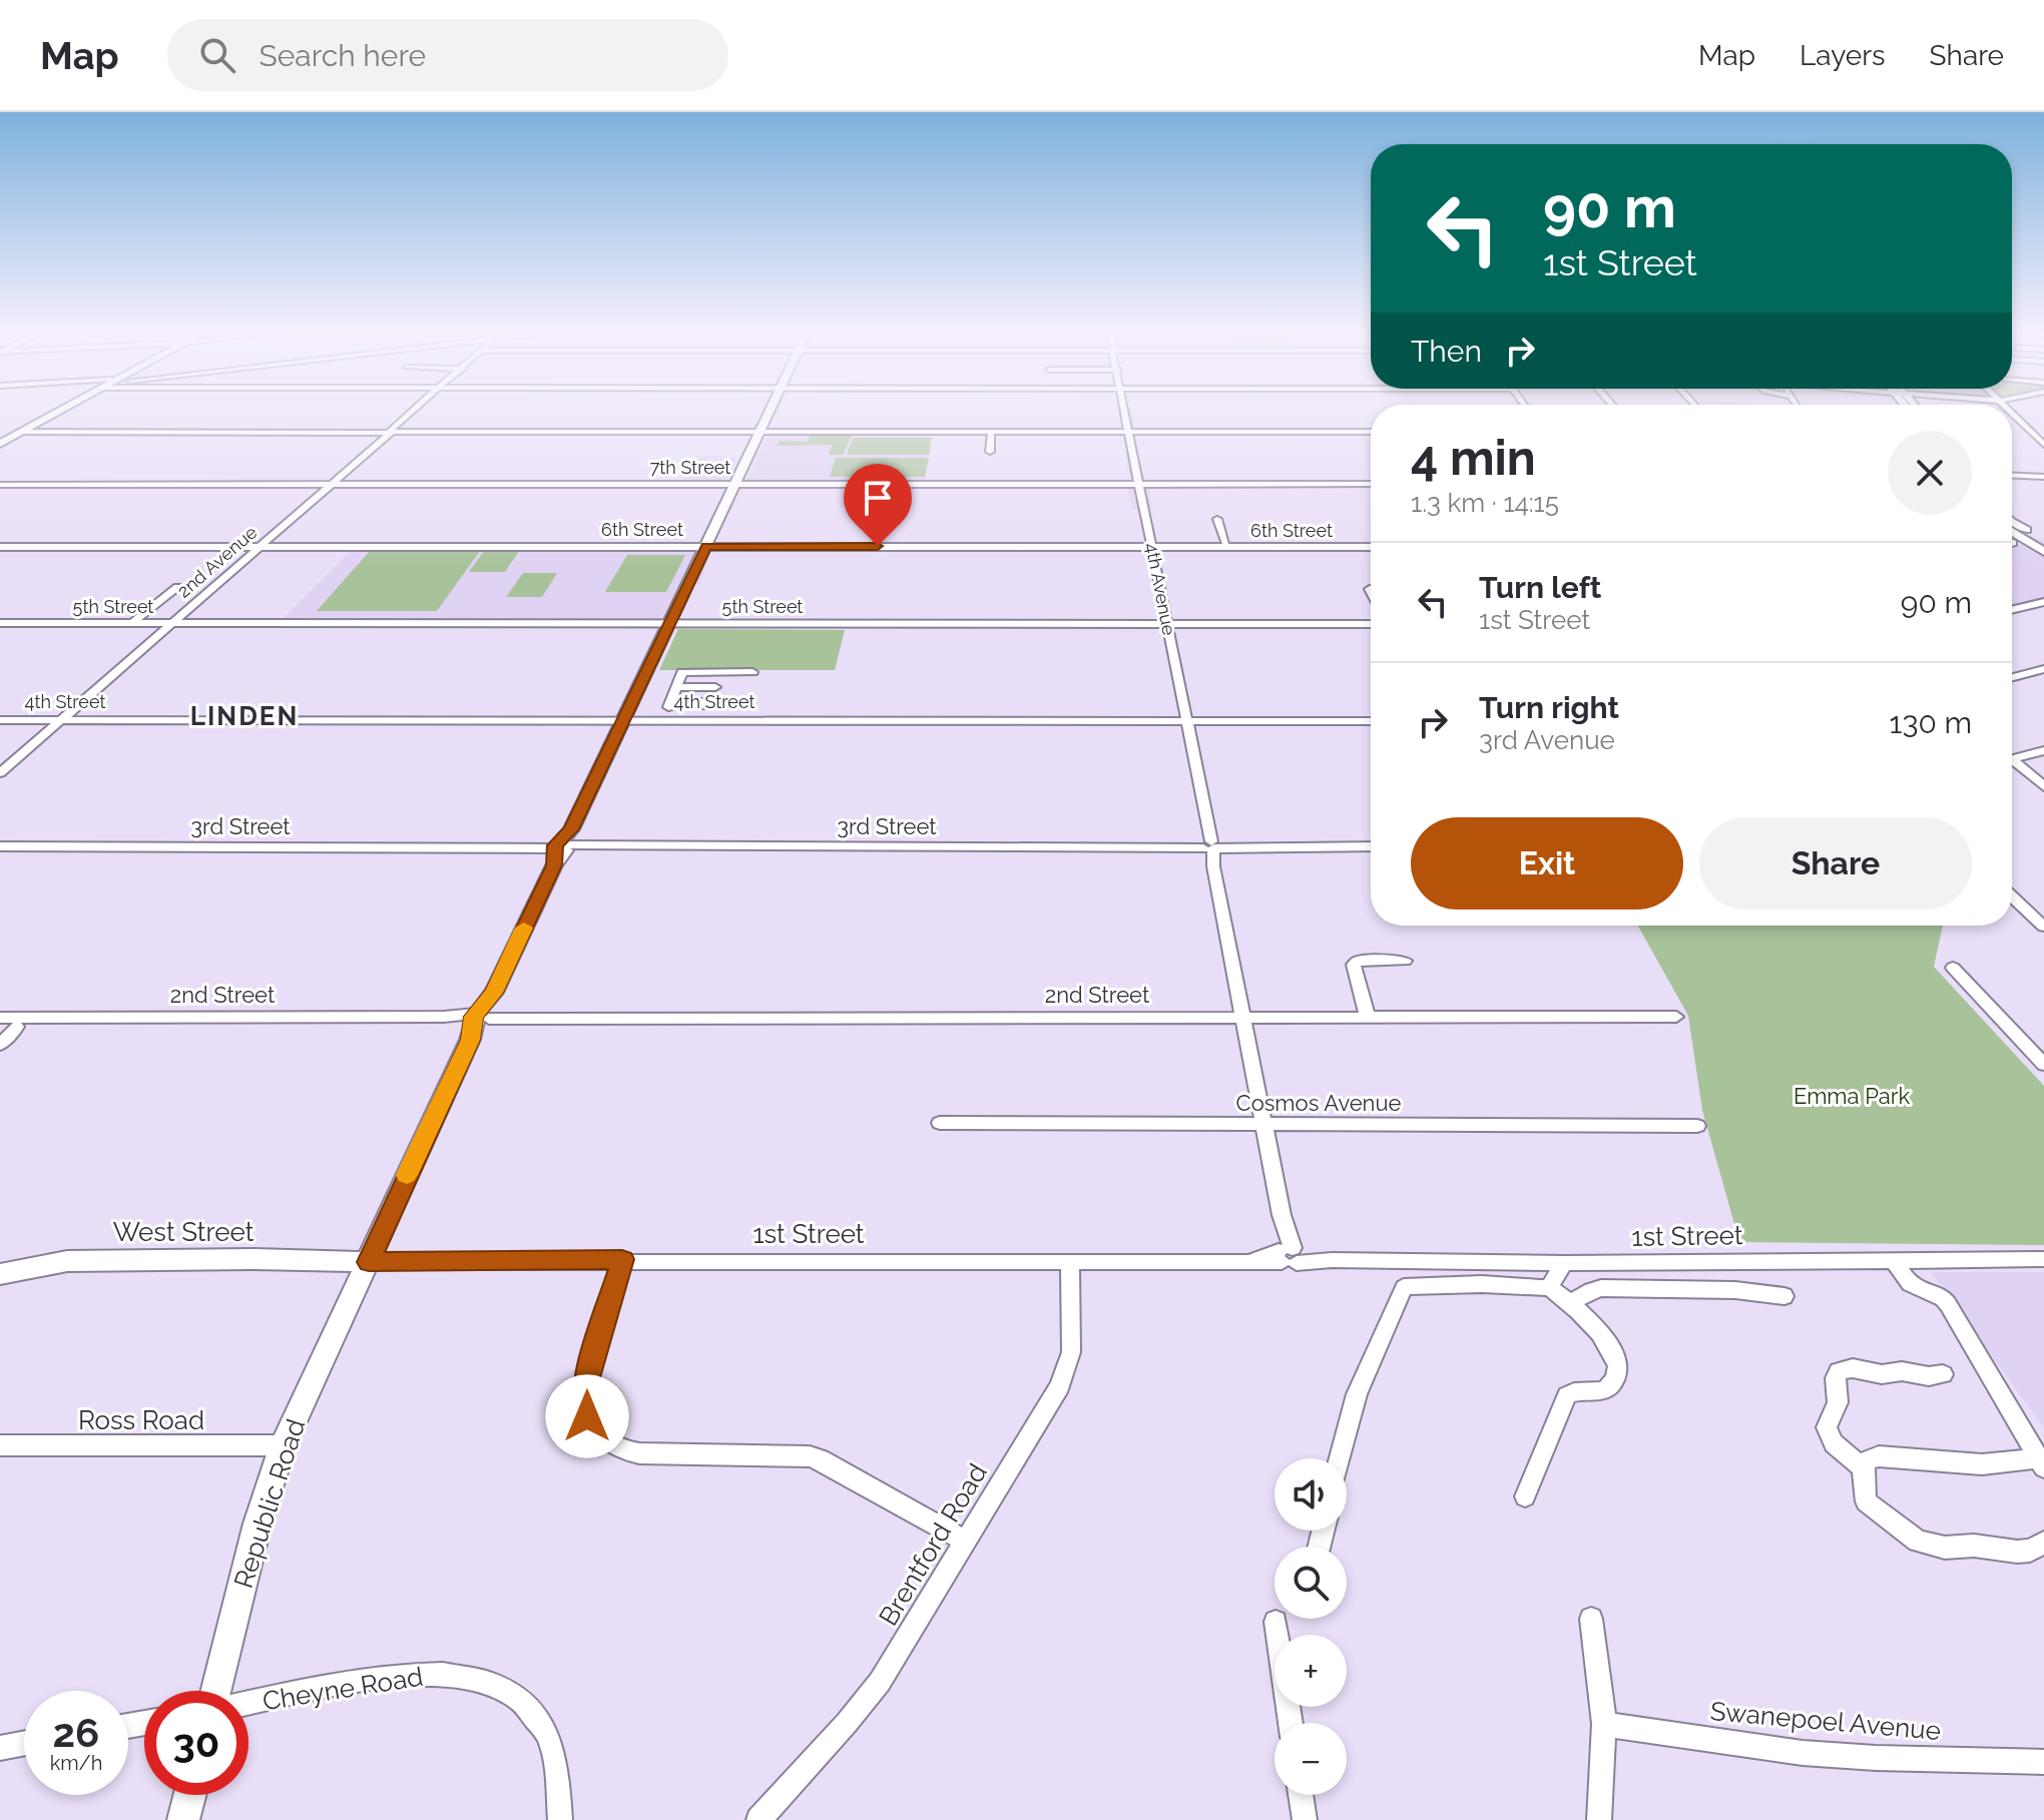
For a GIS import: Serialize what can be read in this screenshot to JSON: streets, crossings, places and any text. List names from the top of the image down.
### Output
{
  "streets": {
    "main road": ["West Street", "Republic Road"],
    "street": [
      "7th Street",
      "6th Street",
      "2nd Avenue",
      "4th Avenue",
      "5th Street",
      "4th Street",
      "3rd Street",
      "2nd Street",
      "Cosmos Avenue",
      "1st Street",
      "Ross Road",
      "Brentford Road",
      "Cheyne Road",
      "Swanepoel Avenue"
    ]
  },
  "crossings": [
    ["7th Street", "2nd Avenue"],
    ["7th Street", "4th Avenue"],
    ["7th Street", "Republic Road"],
    ["6th Street", "2nd Avenue"],
    ["6th Street", "4th Avenue"],
    ["6th Street", "Republic Road"],
    ["2nd Avenue", "5th Street"],
    ["2nd Avenue", "4th Street"],
    ["4th Avenue", "5th Street"],
    ["4th Avenue", "4th Street"],
    ["4th Avenue", "3rd Street"],
    ["4th Avenue", "2nd Street"],
    ["4th Avenue", "Cosmos Avenue"],
    ["4th Avenue", "1st Street"],
    ["5th Street", "Republic Road"],
    ["4th Street", "Republic Road"],
    ["3rd Street", "Republic Road"],
    ["2nd Street", "Republic Road"],
    ["West Street", "1st Street"],
    ["West Street", "Republic Road"],
    ["1st Street", "Republic Road"],
    ["1st Street", "Brentford Road"],
    ["Ross Road", "Republic Road"]
  ],
  "districts": ["LINDEN"],
  "parks": ["Emma Park"],
  "page": {
    "header": "Map",
    "search": "Search here",
    "nav": ["Map", "Layers", "Share"],
    "turn": ["90 m", "1st Street"],
    "then": "Then",
    "heading": ["4 min", "1.3 km · 14:15"],
    "list": [
      {
        "name": "Turn left",
        "note": "1st Street",
        "value": "90 m"
      },
      {
        "name": "Turn right",
        "note": "3rd Avenue",
        "value": "130 m"
      }
    ],
    "buttons": ["Exit", "Share"],
    "map_buttons": ["+", "−"],
    "speed": "26 km/h",
    "limit": "30"
  }
}
